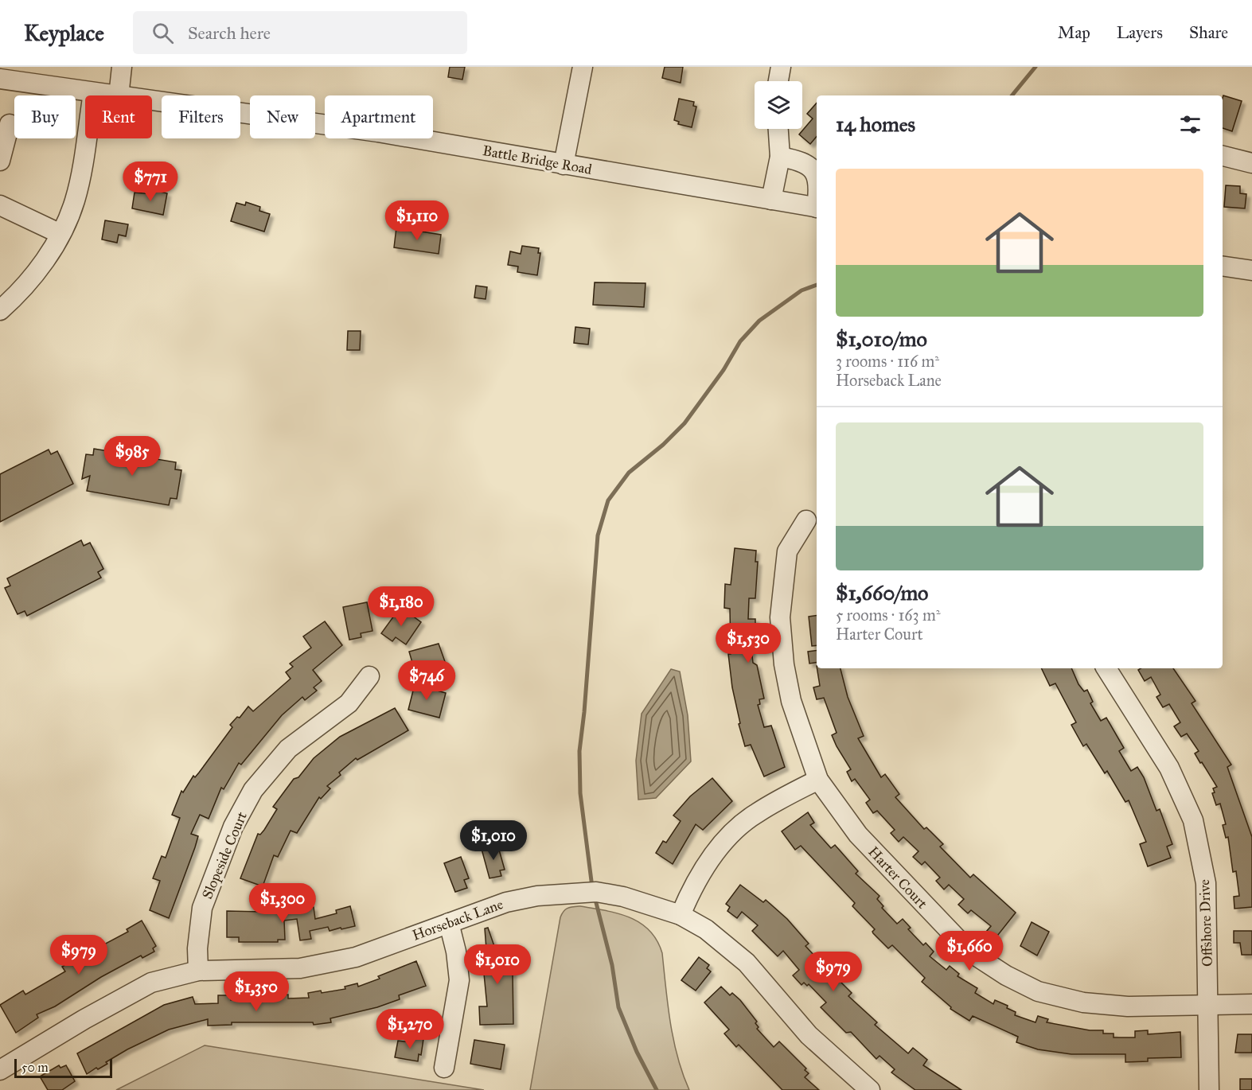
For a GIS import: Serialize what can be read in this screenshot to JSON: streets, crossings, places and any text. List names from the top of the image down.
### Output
{
  "streets": {
    "street": [
      "Battle Bridge Road",
      "Slopeside Court",
      "Harter Court",
      "Horseback Lane",
      "Offshore Drive"
    ]
  },
  "crossings": [
    ["Slopeside Court", "Horseback Lane"],
    ["Harter Court", "Offshore Drive"]
  ],
  "scale_bar": "50 m",
  "page": {
    "header": "Keyplace",
    "search": "Search here",
    "nav": ["Map", "Layers", "Share"],
    "chip": [
      "Buy",
      "Rent",
      "Filters",
      "New",
      "Apartment"
    ],
    "heading": "14 homes",
    "list": [
      {
        "name": "$1,010/mo",
        "note": "3 rooms · 116 m² · Horseback Lane"
      },
      {
        "name": "$1,660/mo",
        "note": "5 rooms · 163 m² · Harter Court"
      }
    ],
    "price": [
      "$771",
      "$1,110",
      "$985",
      "$1,180",
      "$1,530",
      "$746",
      "$1,010",
      "$1,300",
      "$1,660",
      "$979",
      "$1,010",
      "$979",
      "$1,350",
      "$1,270"
    ],
    "scale": "50 m"
  }
}
